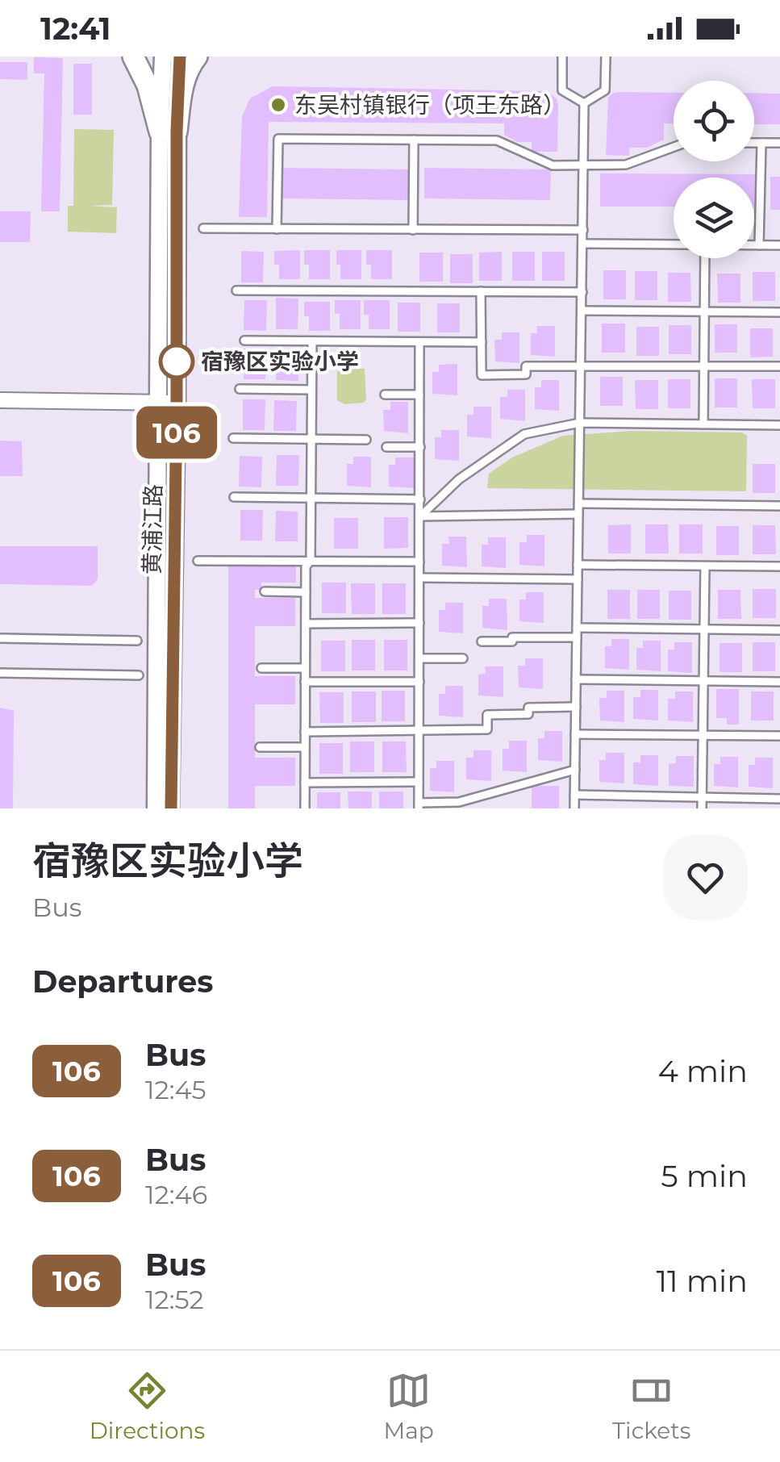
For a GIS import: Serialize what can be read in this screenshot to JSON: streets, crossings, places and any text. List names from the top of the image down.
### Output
{
  "streets": {
    "street": ["黄浦江路"]
  },
  "places": ["东吴村镇银行（项王东路）", "宿豫区实验小学"],
  "lines": ["bus line 106"],
  "page": {
    "status": "12:41",
    "on_map": "106",
    "heading": [
      ["宿豫区实验小学", "Bus"],
      "Departures"
    ],
    "list": [
      {
        "mark": "106",
        "name": "Bus",
        "note": "12:45",
        "value": "4 min"
      },
      {
        "mark": "106",
        "name": "Bus",
        "note": "12:46",
        "value": "5 min"
      },
      {
        "mark": "106",
        "name": "Bus",
        "note": "12:52",
        "value": "11 min"
      }
    ],
    "tabs": ["Directions", "Map", "Tickets"]
  }
}
